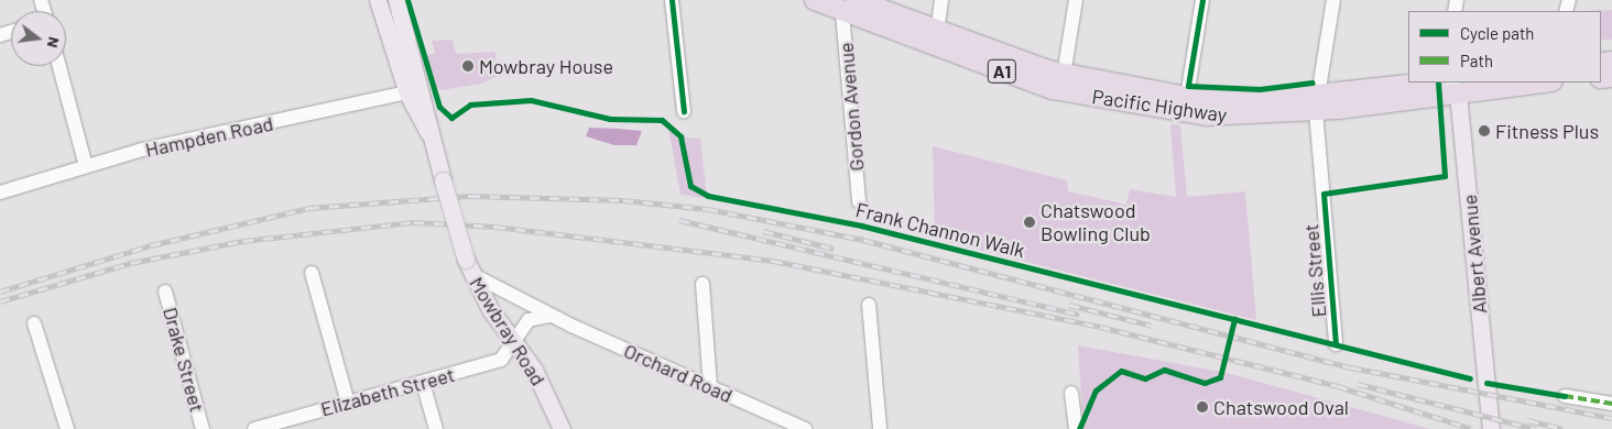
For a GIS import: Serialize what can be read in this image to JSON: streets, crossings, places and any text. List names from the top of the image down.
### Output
{
  "streets": {
    "highway": ["A1", "Pacific Highway"],
    "main road": ["Albert Avenue", "Mowbray Road"],
    "street": [
      "Gordon Avenue",
      "Hampden Road",
      "Ellis Street",
      "Drake Street",
      "Orchard Road",
      "Elizabeth Street"
    ],
    "cycle path": ["Frank Channon Walk"]
  },
  "crossings": [
    ["Pacific Highway", "Gordon Avenue"],
    ["Pacific Highway", "Albert Avenue"],
    ["Pacific Highway", "Ellis Street"],
    ["Hampden Road", "Mowbray Road"],
    ["Mowbray Road", "Orchard Road"],
    ["Mowbray Road", "Elizabeth Street"]
  ],
  "places": [
    "Mowbray House",
    "Fitness Plus",
    "Chatswood Bowling Club",
    "Chatswood Oval"
  ],
  "legend": ["Cycle path", "Path"],
  "north": "right"
}
